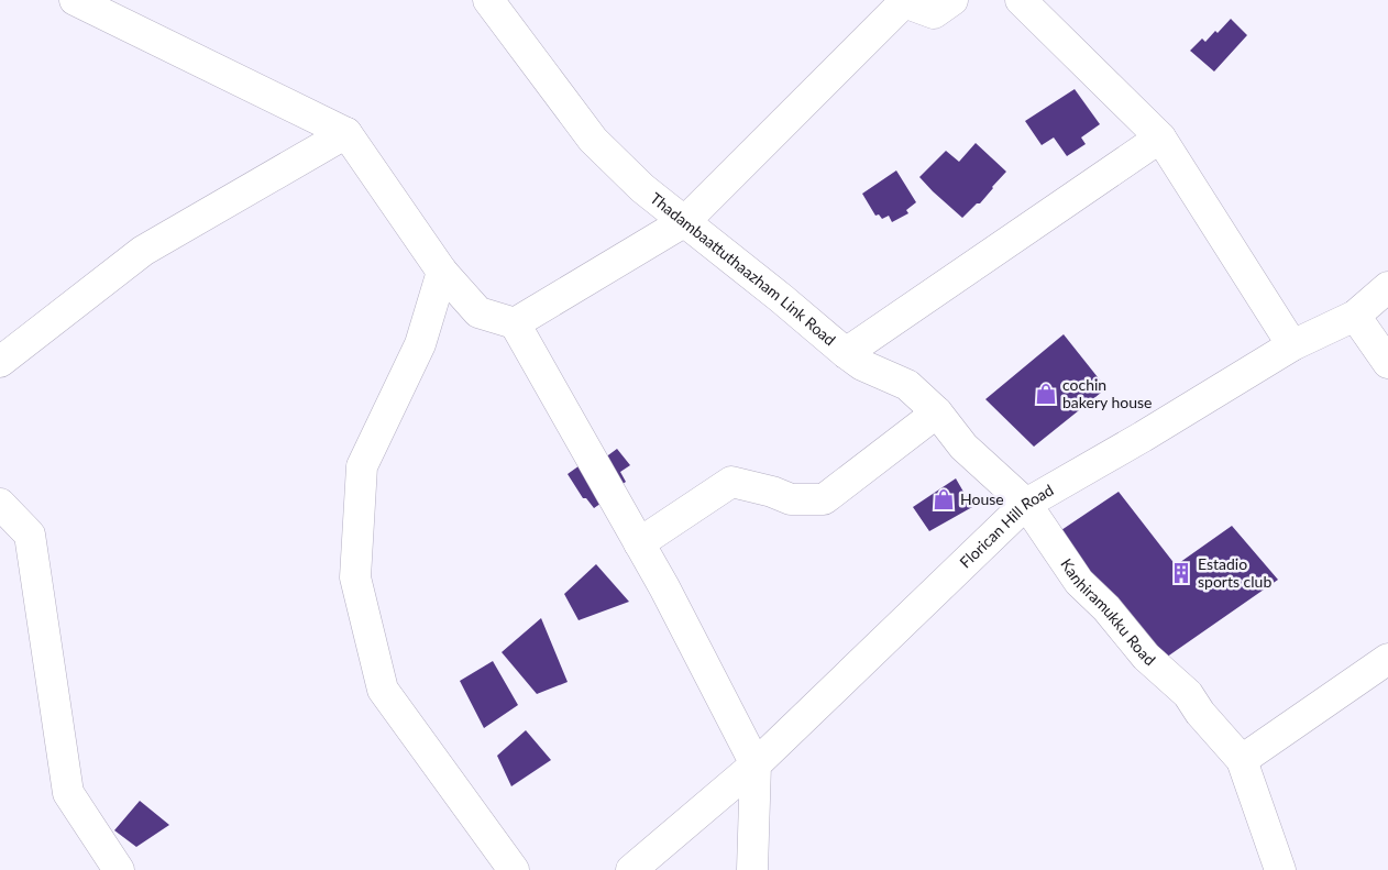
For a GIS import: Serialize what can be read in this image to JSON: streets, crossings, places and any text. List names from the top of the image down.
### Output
{
  "streets": {
    "street": ["Thadambaattuthaazham Link Road", "Florican Hill Road", "Kanhiramukku Road"]
  },
  "crossings": [
    ["Thadambaattuthaazham Link Road", "Florican Hill Road"],
    ["Thadambaattuthaazham Link Road", "Kanhiramukku Road"],
    ["Florican Hill Road", "Kanhiramukku Road"]
  ],
  "places": {
    "shop": ["cochin bakery house", "House"],
    "building": ["Estadio sports club"]
  }
}
